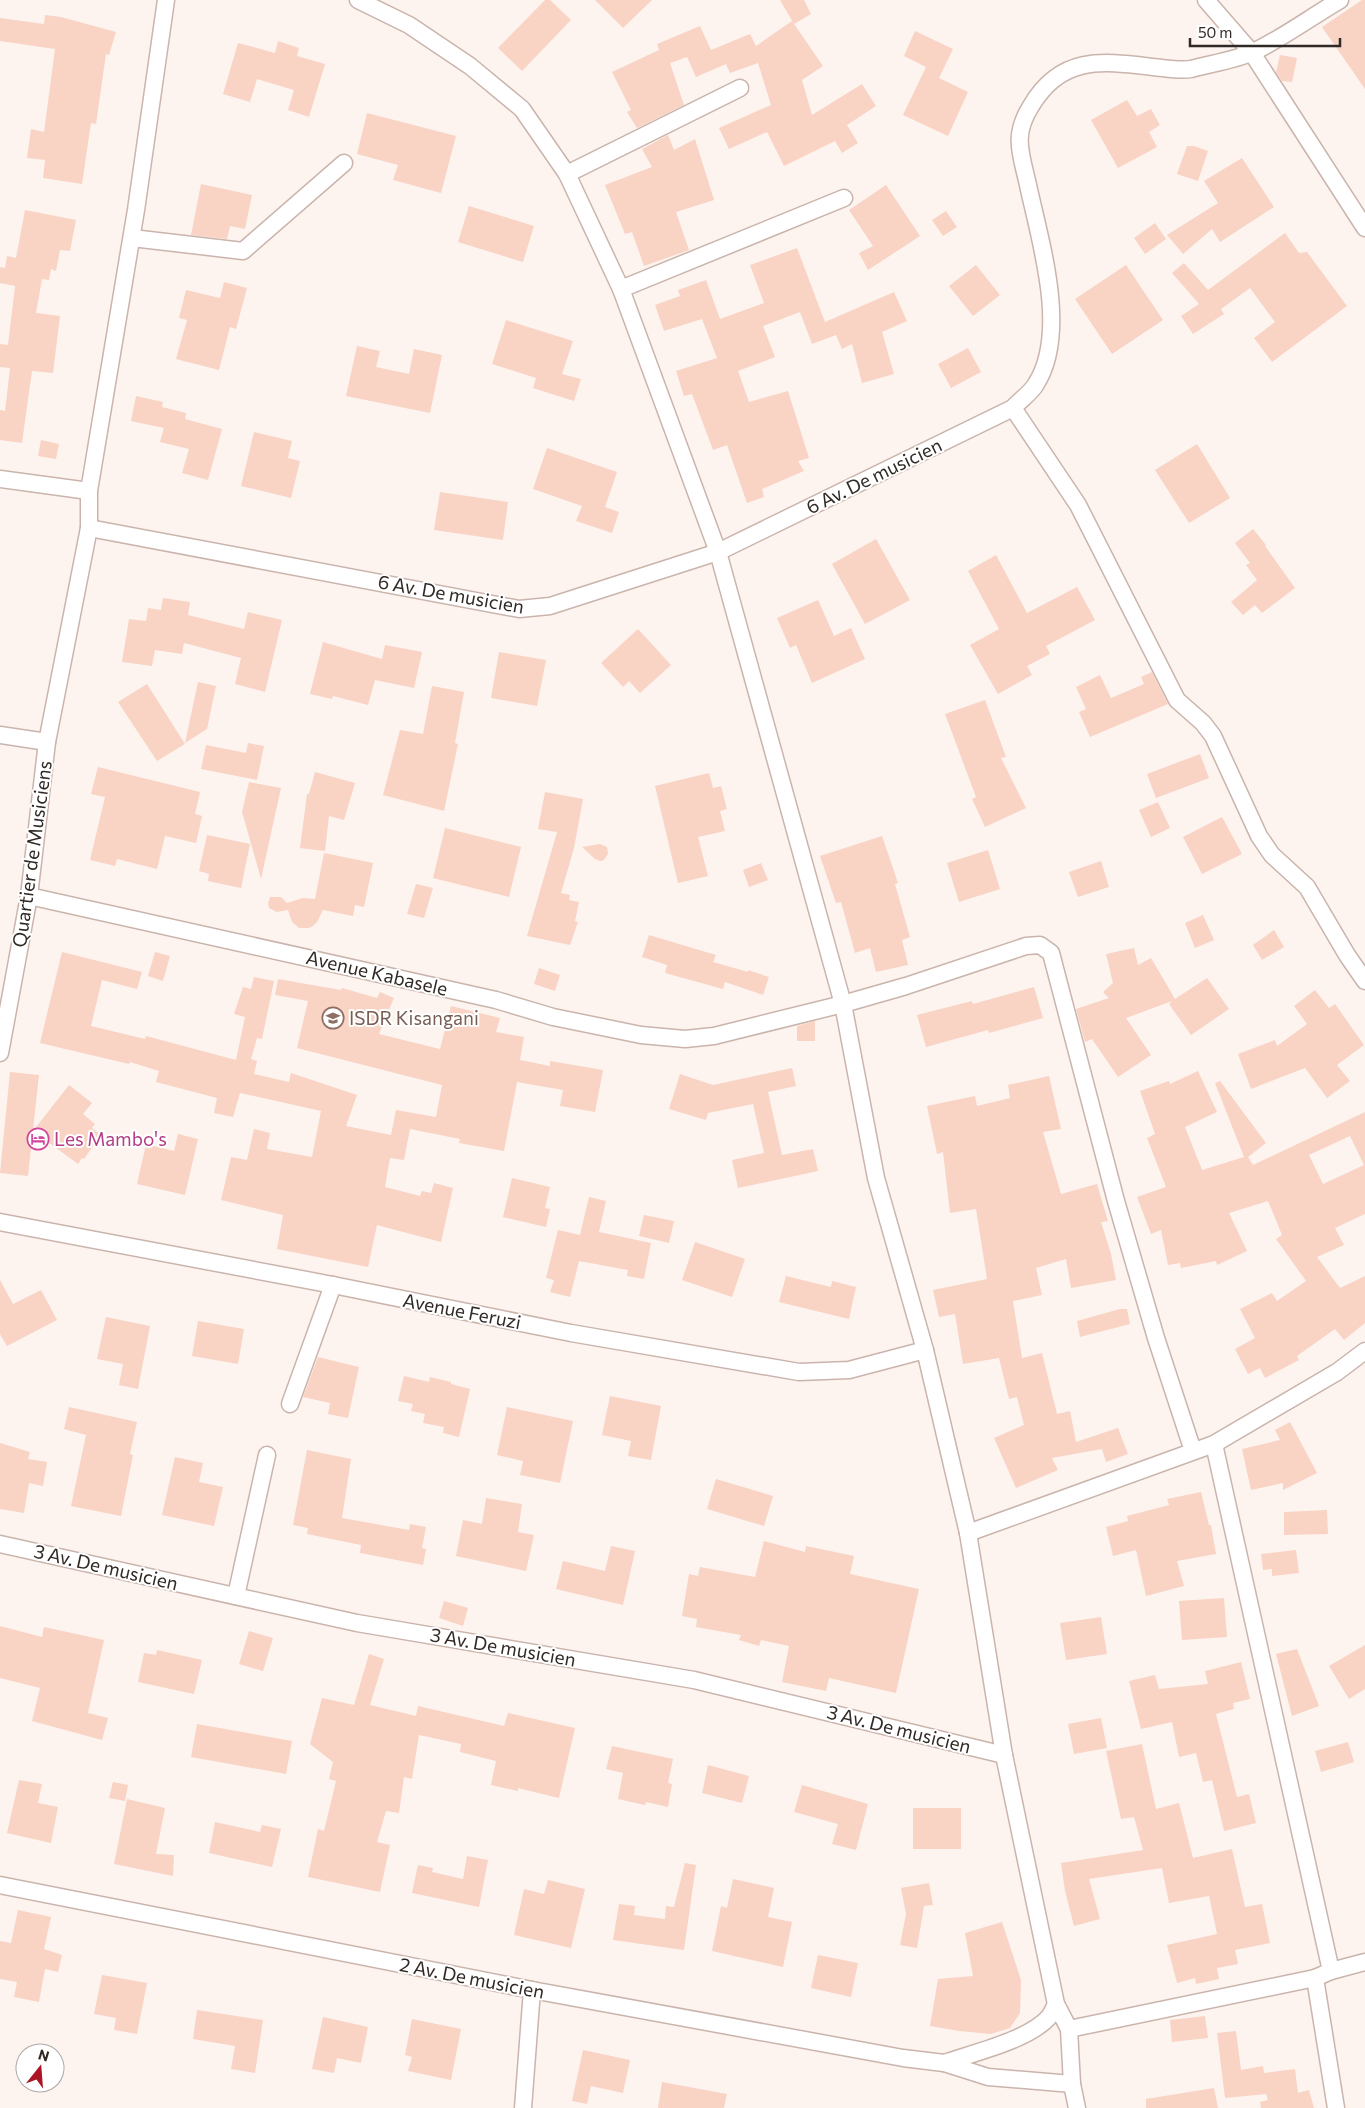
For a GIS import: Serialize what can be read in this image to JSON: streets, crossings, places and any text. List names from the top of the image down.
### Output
{
  "streets": {
    "street": [
      "6 Av. De musicien",
      "Quartier de Musiciens",
      "Avenue Kabasele",
      "Avenue Feruzi",
      "3 Av. De musicien",
      "2 Av. De musicien"
    ]
  },
  "crossings": [
    ["6 Av. De musicien", "Quartier de Musiciens"],
    ["Quartier de Musiciens", "Avenue Kabasele"]
  ],
  "places": {
    "school or university": ["ISDR Kisangani"],
    "hotel": ["Les Mambo's"]
  },
  "scale_bar": "50 m",
  "north": "top"
}
